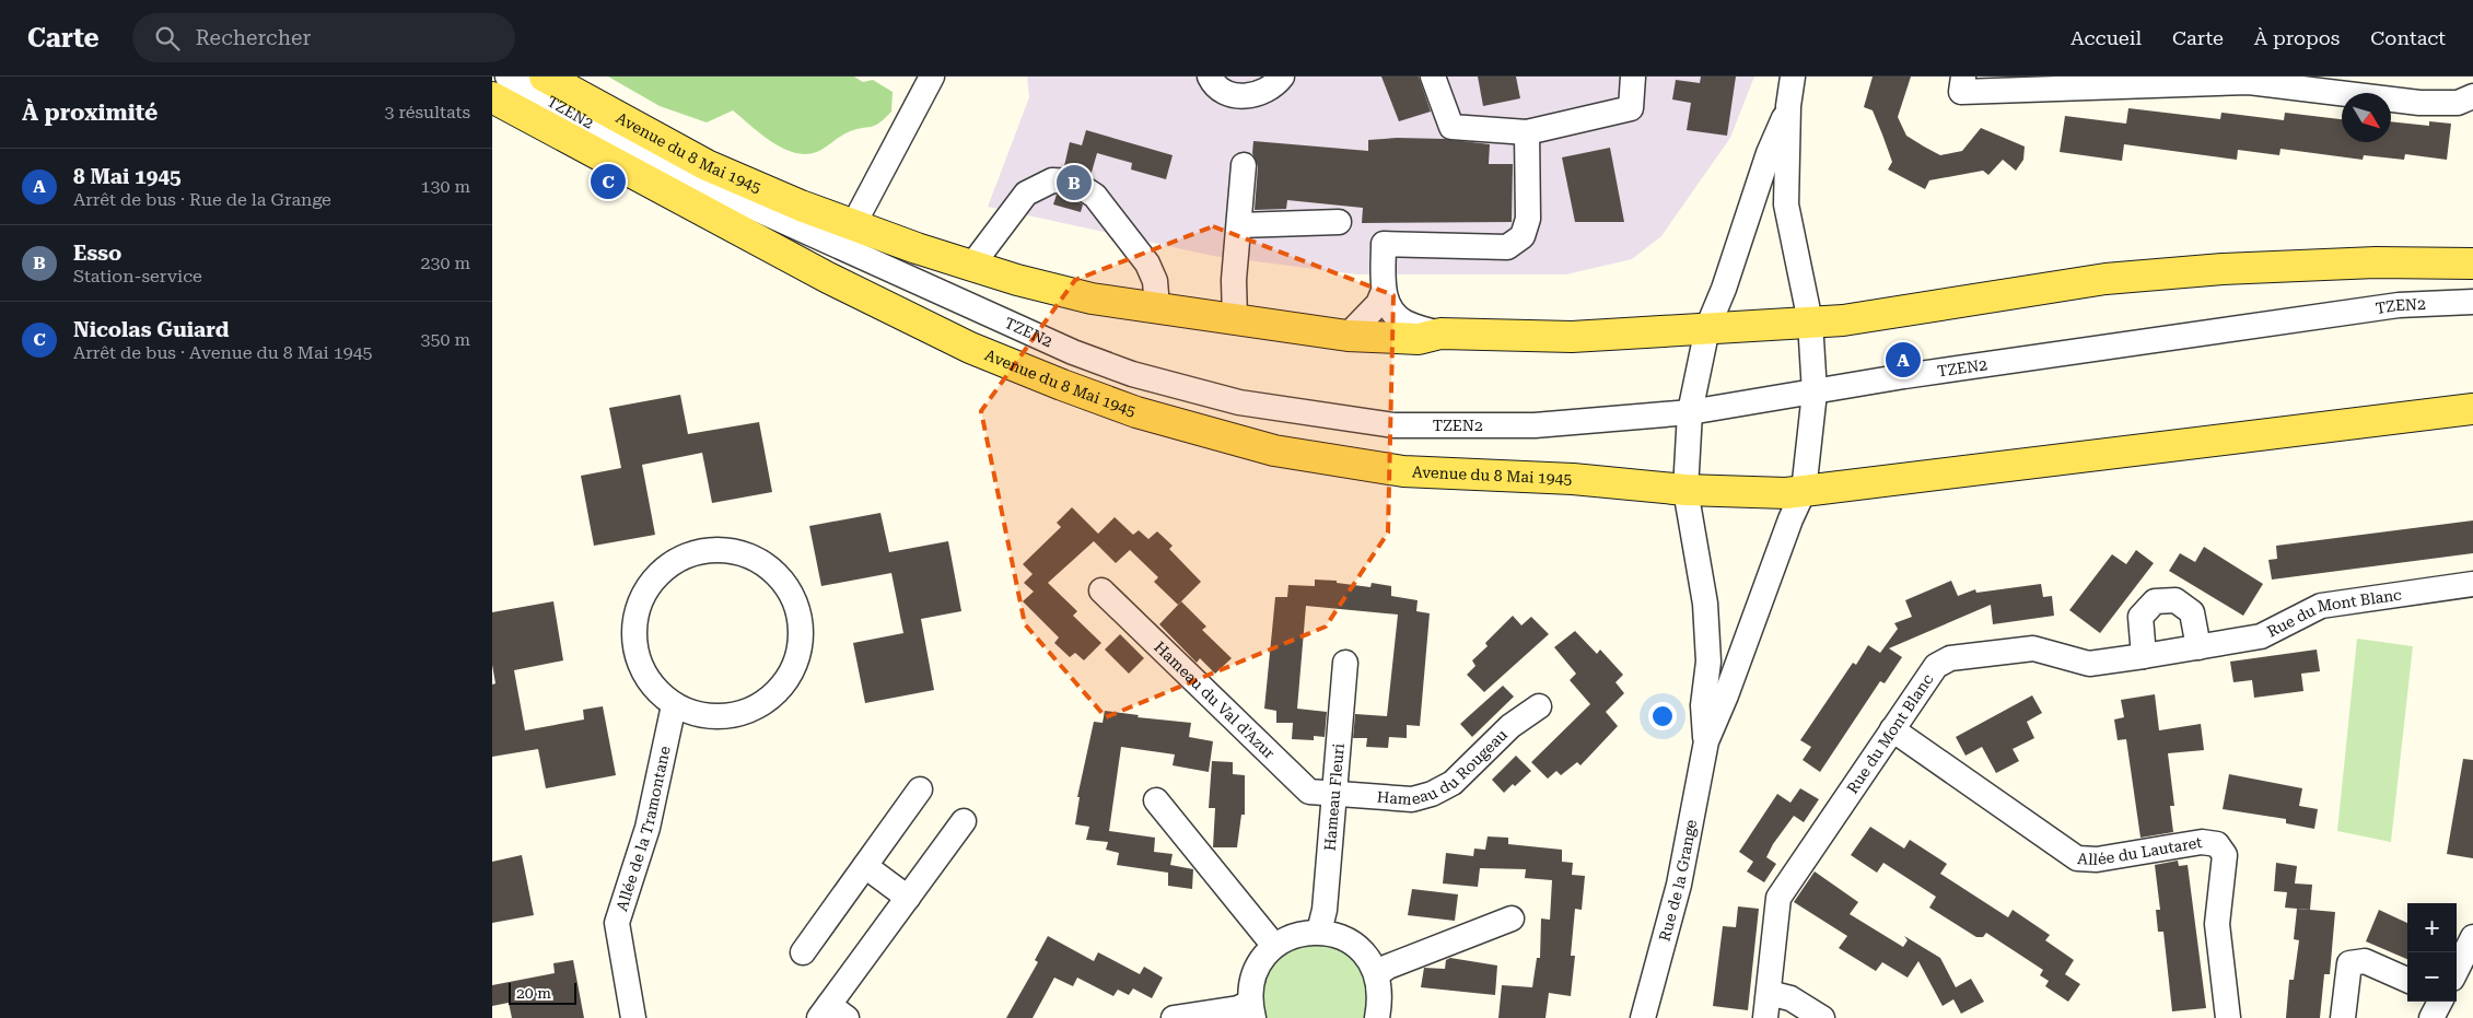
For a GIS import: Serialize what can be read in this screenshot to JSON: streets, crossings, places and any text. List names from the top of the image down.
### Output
{
  "streets": {
    "main road": ["Avenue du 8 Mai 1945"],
    "street": [
      "TZEN2",
      "Rue du Mont Blanc",
      "Hameau du Val d'Azur",
      "Hameau du Rougeau",
      "Hameau Fleuri",
      "Allée de la Tramontane",
      "Allée du Lautaret",
      "Rue de la Grange"
    ]
  },
  "crossings": [
    ["TZEN2", "Rue de la Grange"],
    ["Avenue du 8 Mai 1945", "Rue de la Grange"],
    ["Rue du Mont Blanc", "Allée du Lautaret"],
    ["Hameau du Val d'Azur", "Hameau du Rougeau"],
    ["Hameau du Val d'Azur", "Hameau Fleuri"],
    ["Hameau du Rougeau", "Hameau Fleuri"]
  ],
  "scale_bar": "20 m",
  "north": "bottom right",
  "page": {
    "header": "Carte",
    "search": "Rechercher",
    "nav": [
      "Accueil",
      "Carte",
      "À propos",
      "Contact"
    ],
    "heading": ["À proximité", "3 résultats"],
    "list": [
      {
        "mark": "A",
        "name": "8 Mai 1945",
        "note": "Arrêt de bus · Rue de la Grange",
        "value": "130 m"
      },
      {
        "mark": "B",
        "name": "Esso",
        "note": "Station-service",
        "value": "230 m"
      },
      {
        "mark": "C",
        "name": "Nicolas Guiard",
        "note": "Arrêt de bus · Avenue du 8 Mai 1945",
        "value": "350 m"
      }
    ],
    "pins": ["C", "B", "A"],
    "map_buttons": ["+", "−"],
    "scale": "20 m"
  }
}
